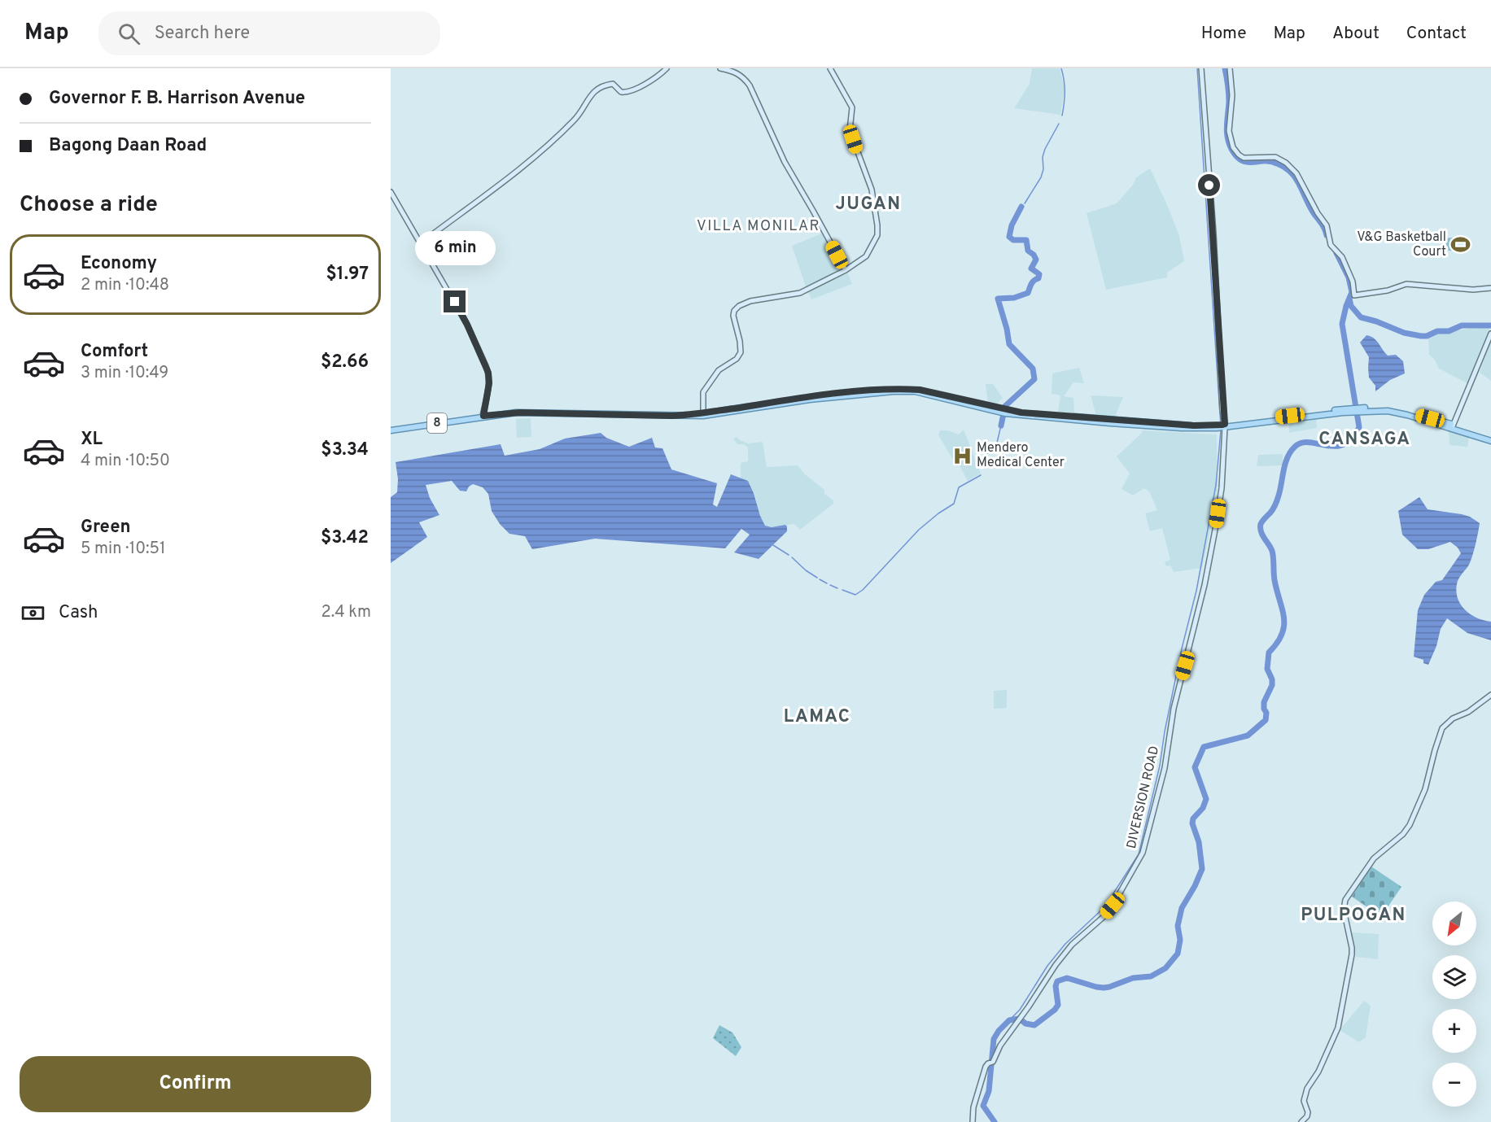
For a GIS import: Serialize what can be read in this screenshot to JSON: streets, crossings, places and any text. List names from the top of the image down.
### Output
{
  "streets": {
    "main road": ["8"],
    "street": ["DIVERSION ROAD"]
  },
  "crossings": [
    ["8", "DIVERSION ROAD"]
  ],
  "districts": [
    "JUGAN",
    "VILLA MONILAR",
    "CANSAGA",
    "LAMAC",
    "PULPOGAN"
  ],
  "places": {
    "sports": ["V&G Basketball Court"],
    "hospital": ["Mendero Medical Center"]
  },
  "north": "bottom left",
  "page": {
    "header": "Map",
    "search": "Search here",
    "nav": [
      "Home",
      "Map",
      "About",
      "Contact"
    ],
    "banner": ["Governor F. B. Harrison Avenue", "Bagong Daan Road"],
    "heading": "Choose a ride",
    "bubble": "6 min",
    "list": [
      {
        "name": "Economy",
        "note": "2 min · 10:48",
        "value": "$1.97"
      },
      {
        "name": "Comfort",
        "note": "3 min · 10:49",
        "value": "$2.66"
      },
      {
        "name": "XL",
        "note": "4 min · 10:50",
        "value": "$3.34"
      },
      {
        "name": "Green",
        "note": "5 min · 10:51",
        "value": "$3.42"
      }
    ],
    "pay": ["Cash", "2.4 km"],
    "map_buttons": ["+", "−"],
    "buttons": "Confirm"
  }
}
